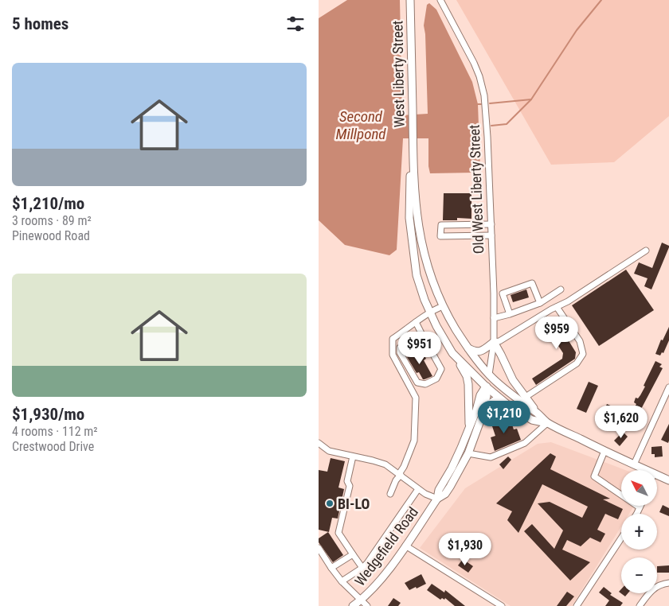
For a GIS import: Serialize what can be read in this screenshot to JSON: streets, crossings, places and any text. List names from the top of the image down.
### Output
{
  "streets": {
    "main road": ["West Liberty Street", "Old West Liberty Street", "Wedgefield Road"]
  },
  "crossings": [
    ["West Liberty Street", "Old West Liberty Street"],
    ["West Liberty Street", "Wedgefield Road"],
    ["Old West Liberty Street", "Wedgefield Road"]
  ],
  "water": ["Second Millpond"],
  "places": ["BI-LO"],
  "north": "top left",
  "page": {
    "heading": "5 homes",
    "list": [
      {
        "name": "$1,210/mo",
        "note": "3 rooms · 89 m² · Pinewood Road"
      },
      {
        "name": "$1,930/mo",
        "note": "4 rooms · 112 m² · Crestwood Drive"
      }
    ],
    "price": [
      "$959",
      "$951",
      "$1,210",
      "$1,620",
      "$1,930"
    ],
    "map_buttons": ["+", "−"]
  }
}
